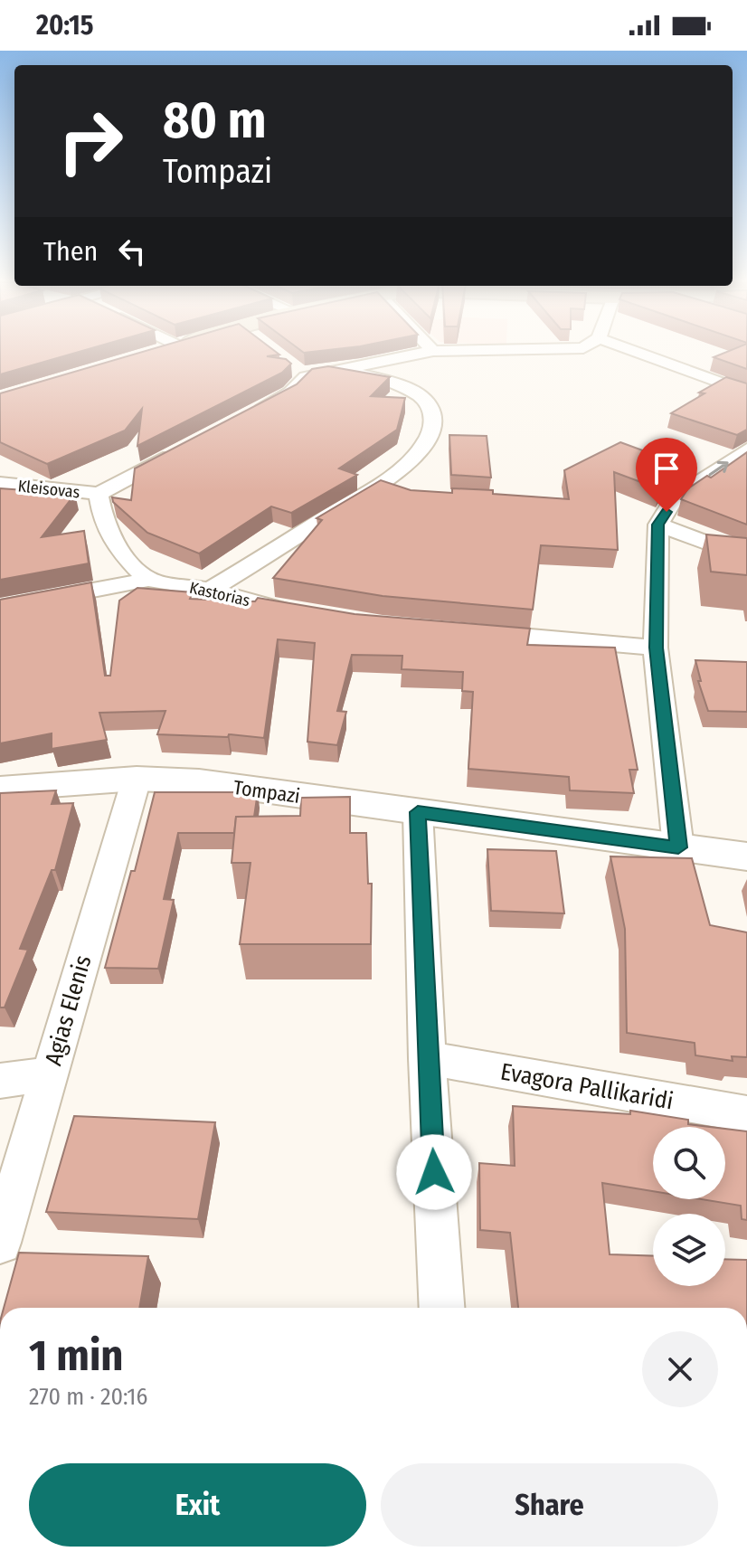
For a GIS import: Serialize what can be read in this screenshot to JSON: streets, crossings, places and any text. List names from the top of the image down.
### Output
{
  "streets": {
    "street": [
      "Kleisovas",
      "Kastorias",
      "Tompazi",
      "Agias Elenis",
      "Evagora Pallikaridi"
    ]
  },
  "crossings": [
    ["Tompazi", "Agias Elenis"]
  ],
  "page": {
    "status": "20:15",
    "turn": ["80 m", "Tompazi"],
    "then": "Then",
    "heading": ["1 min", "270 m · 20:16"],
    "buttons": ["Exit", "Share"]
  }
}
